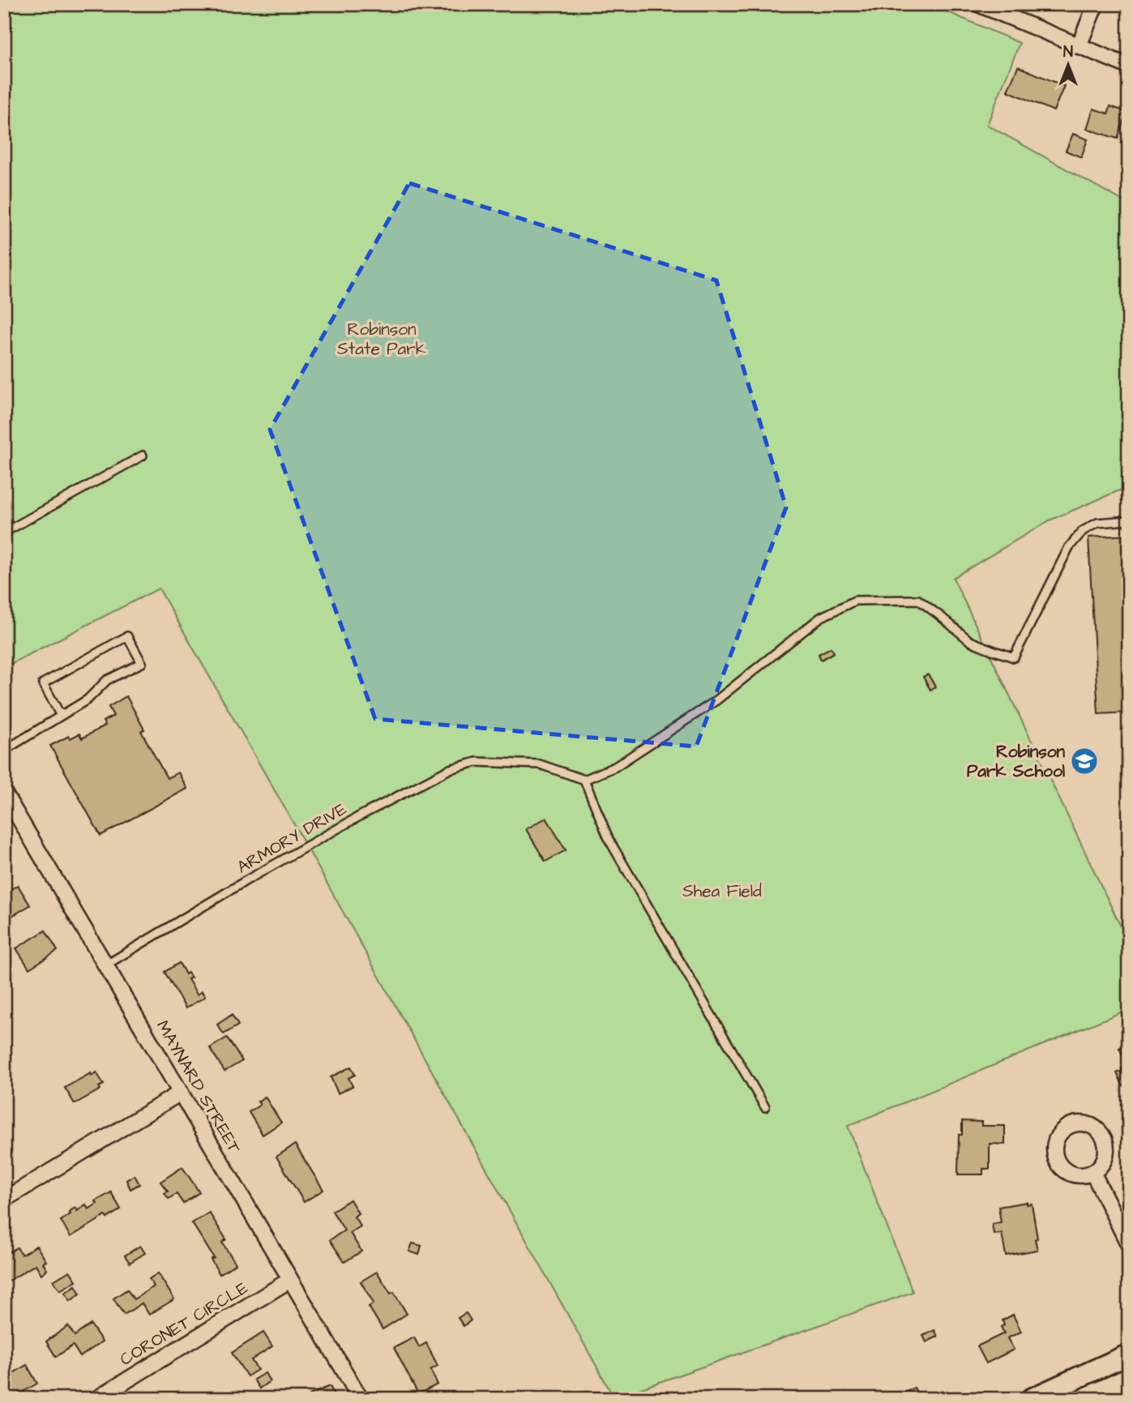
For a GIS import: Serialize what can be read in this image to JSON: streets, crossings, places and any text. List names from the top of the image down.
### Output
{
  "streets": {
    "street": ["MAYNARD STREET", "CORONET CIRCLE"],
    "lane": ["ARMORY DRIVE"]
  },
  "crossings": [
    ["ARMORY DRIVE", "MAYNARD STREET"],
    ["MAYNARD STREET", "CORONET CIRCLE"]
  ],
  "parks": ["Robinson State Park", "Shea Field"],
  "places": {
    "school or university": ["Robinson Park School"]
  },
  "north": "top"
}
